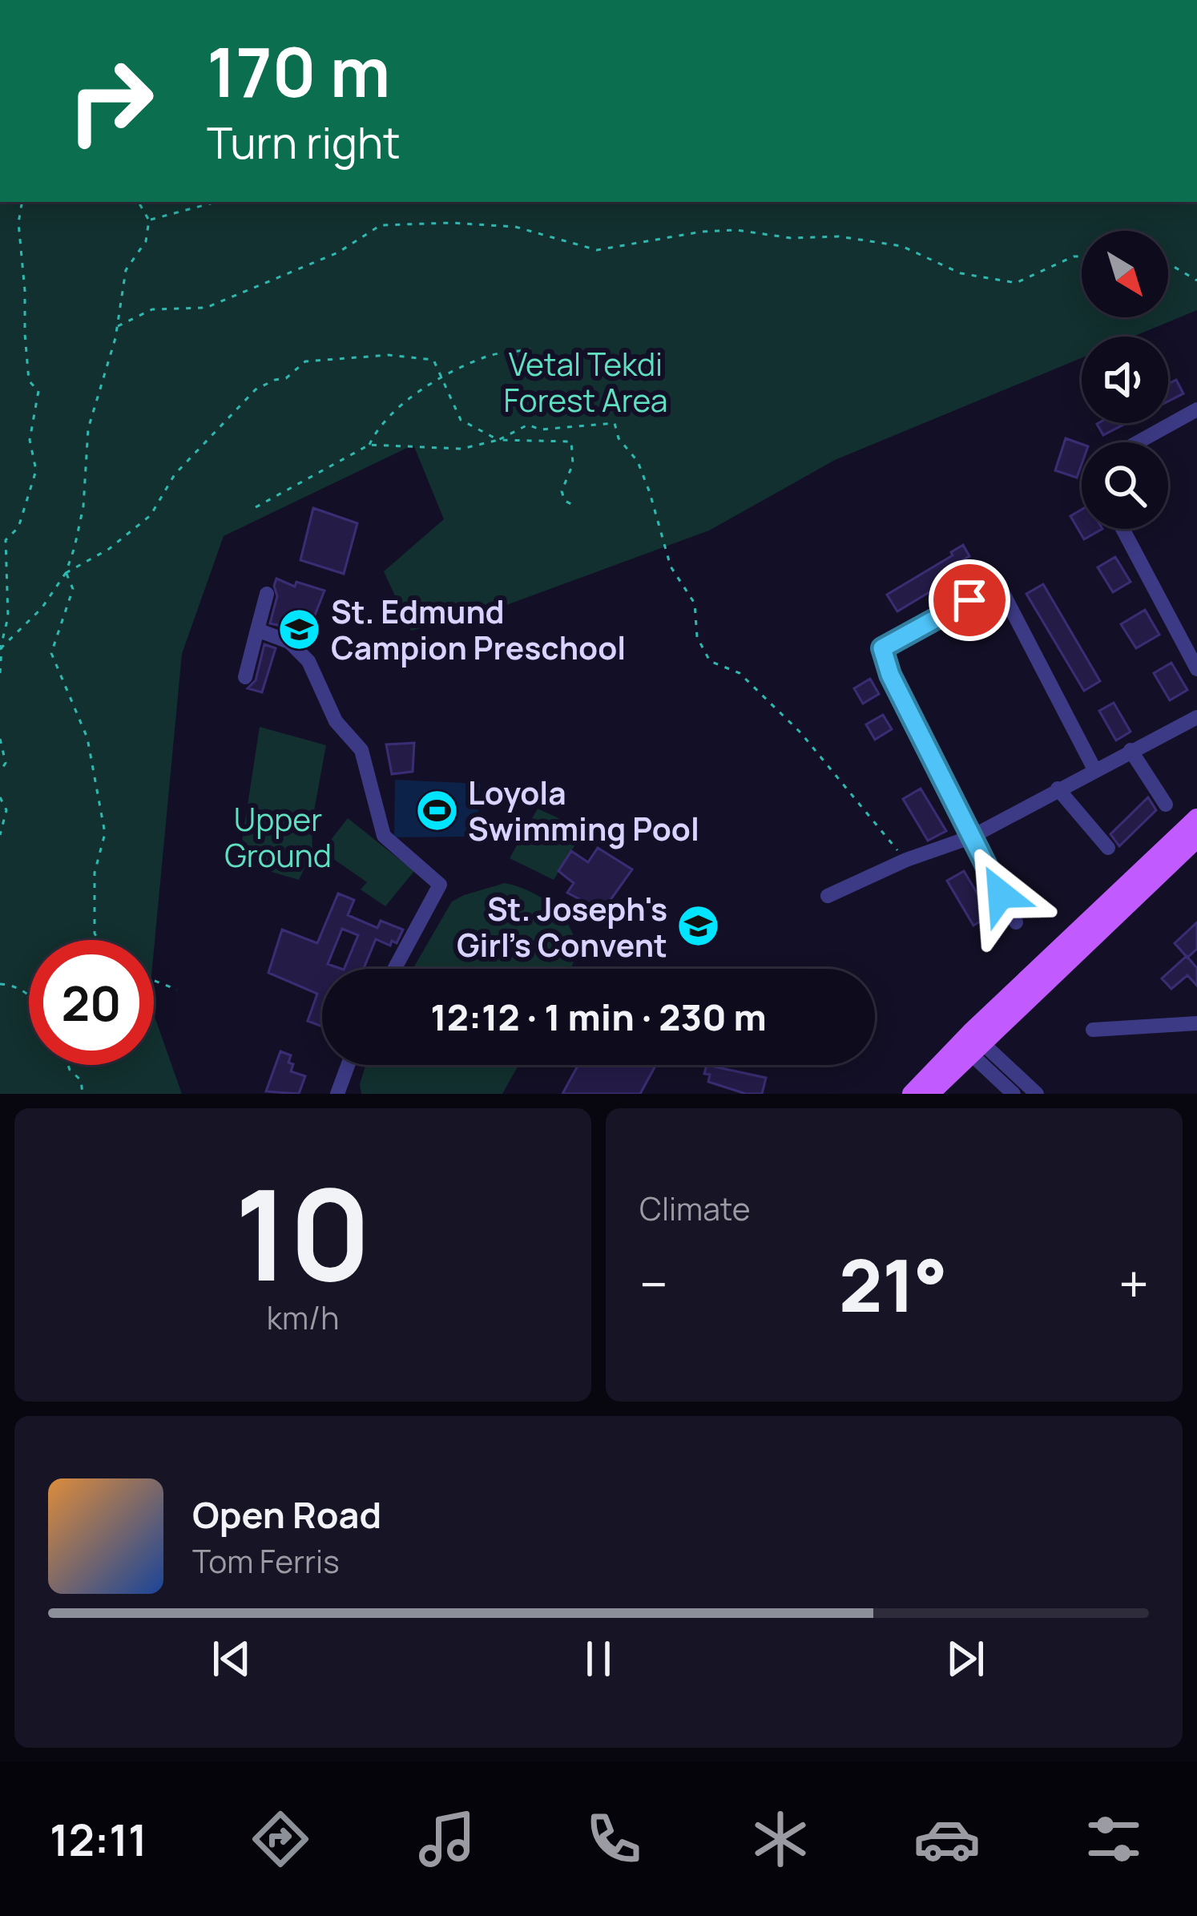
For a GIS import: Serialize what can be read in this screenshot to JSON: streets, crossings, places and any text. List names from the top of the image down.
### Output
{
  "parks": ["Vetal Tekdi Forest Area", "Upper Ground"],
  "places": {
    "school or university": ["St. Edmund Campion Preschool", "St. Joseph's Girl's Convent"],
    "sports": ["Loyola Swimming Pool"]
  },
  "north": "bottom right",
  "page": {
    "turn": ["170 m", "Turn right"],
    "limit": "20",
    "trip": "12:12 · 1 min · 230 m",
    "tile": [
      ["10", "km/h"],
      "Climate"
    ],
    "heat": ["−", "21°", "+"],
    "song": ["Open Road", "Tom Ferris"],
    "tabs": "12:11"
  }
}
